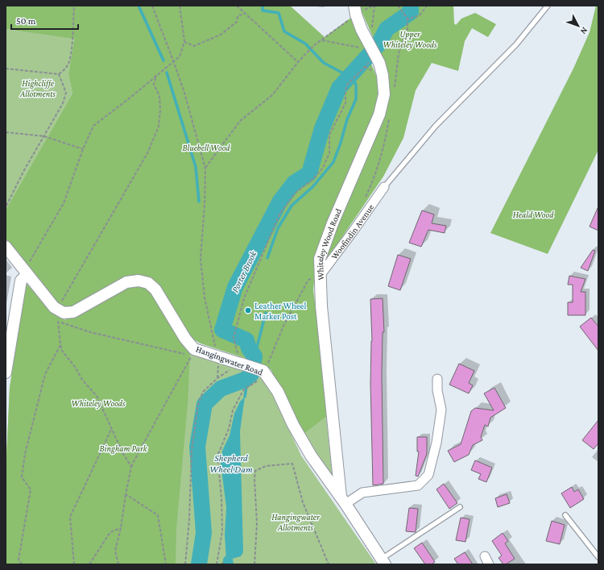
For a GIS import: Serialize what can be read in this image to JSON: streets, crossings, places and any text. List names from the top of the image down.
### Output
{
  "streets": {
    "street": ["Woofindin Avenue", "Whiteley Wood Road", "Hangingwater Road"]
  },
  "crossings": [
    ["Woofindin Avenue", "Whiteley Wood Road"],
    ["Whiteley Wood Road", "Hangingwater Road"]
  ],
  "water": ["Porter Brook", "Shepherd Wheel Dam"],
  "parks": [
    "Upper Whiteley Woods",
    "Highcliffe Allotments",
    "Bluebell Wood",
    "Heald Wood",
    "Whiteley Woods",
    "Bingham Park",
    "Hangingwater Allotments"
  ],
  "places": ["Leather Wheel Marker Post"],
  "scale_bar": "50 m",
  "north": "bottom right"
}
